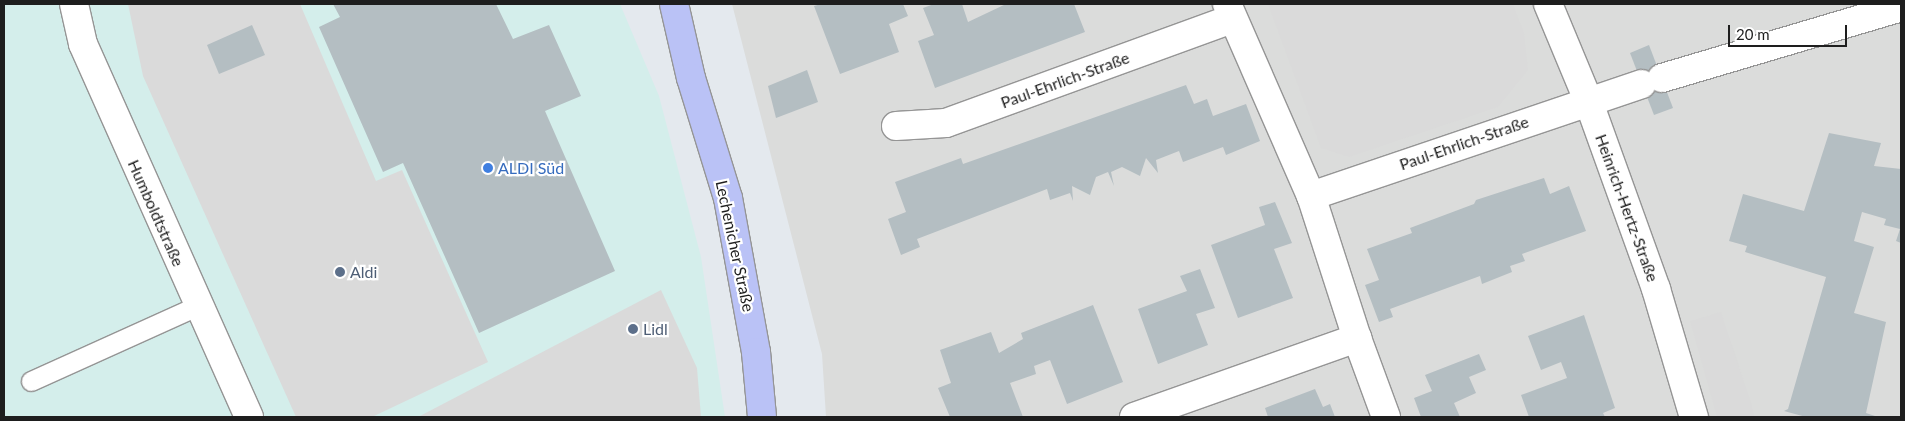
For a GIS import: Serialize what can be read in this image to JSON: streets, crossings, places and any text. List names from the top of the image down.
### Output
{
  "streets": {
    "street": [
      "Paul-Ehrlich-Straße",
      "Heinrich-Hertz-Straße",
      "Humboldtstraße",
      "Lechenicher Straße"
    ]
  },
  "crossings": [
    ["Paul-Ehrlich-Straße", "Heinrich-Hertz-Straße"]
  ],
  "places": ["ALDI Süd", "Aldi", "Lidl"],
  "scale_bar": "20 m"
}
